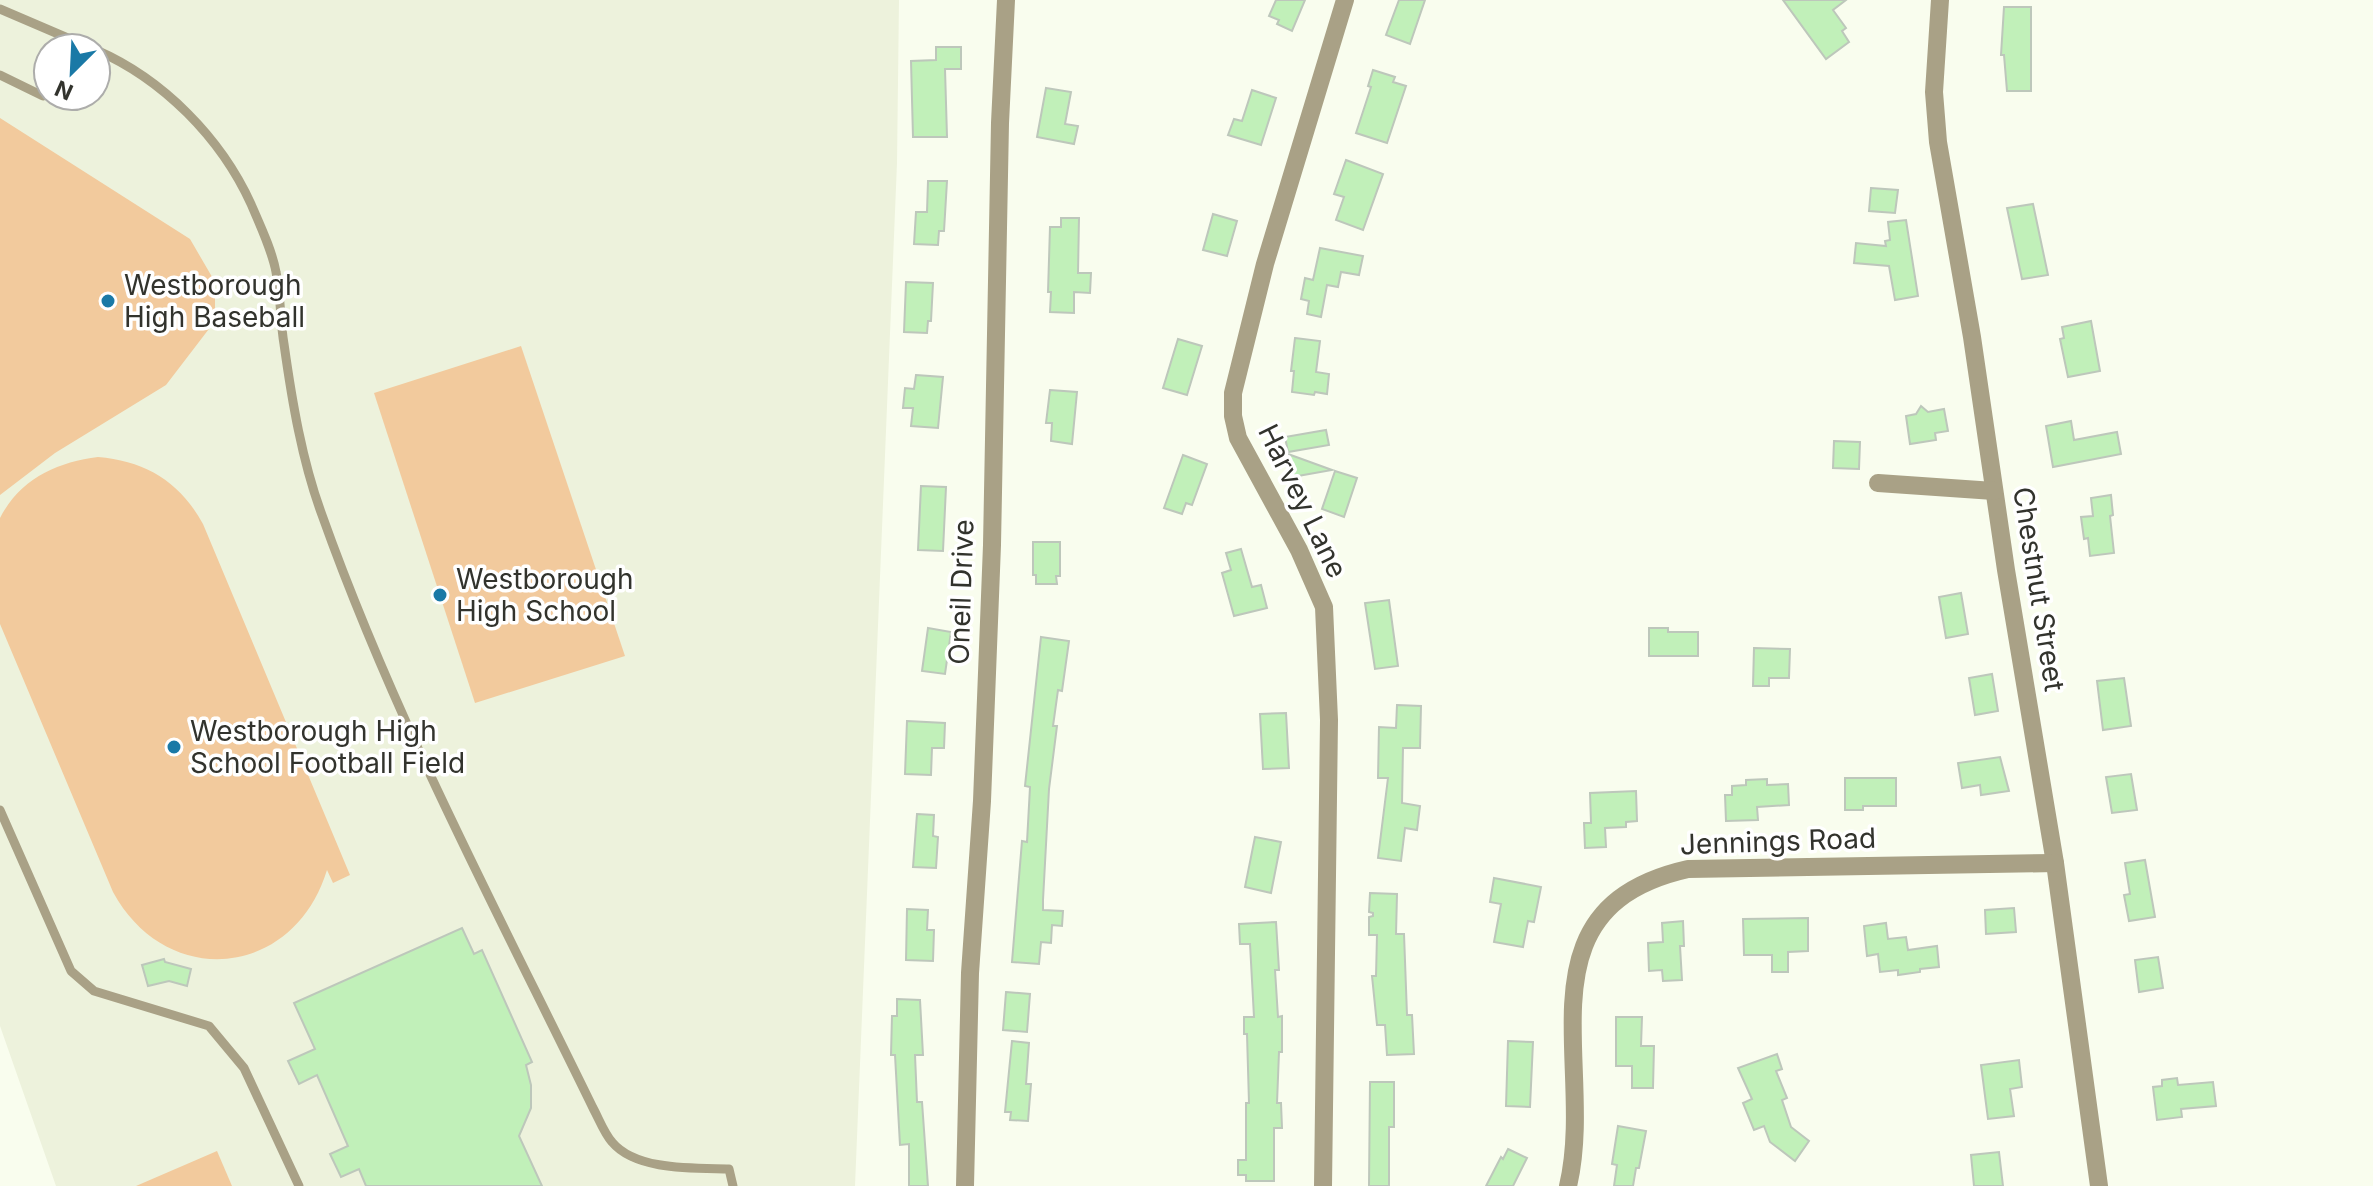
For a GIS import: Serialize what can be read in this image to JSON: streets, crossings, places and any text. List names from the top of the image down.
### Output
{
  "streets": {
    "street": [
      "Harvey Lane",
      "Chestnut Street",
      "Oneil Drive",
      "Jennings Road"
    ]
  },
  "crossings": [
    ["Chestnut Street", "Jennings Road"]
  ],
  "places": ["Westborough High Baseball", "Westborough High School", "Westborough High School Football Field"],
  "north": "bottom left"
}
